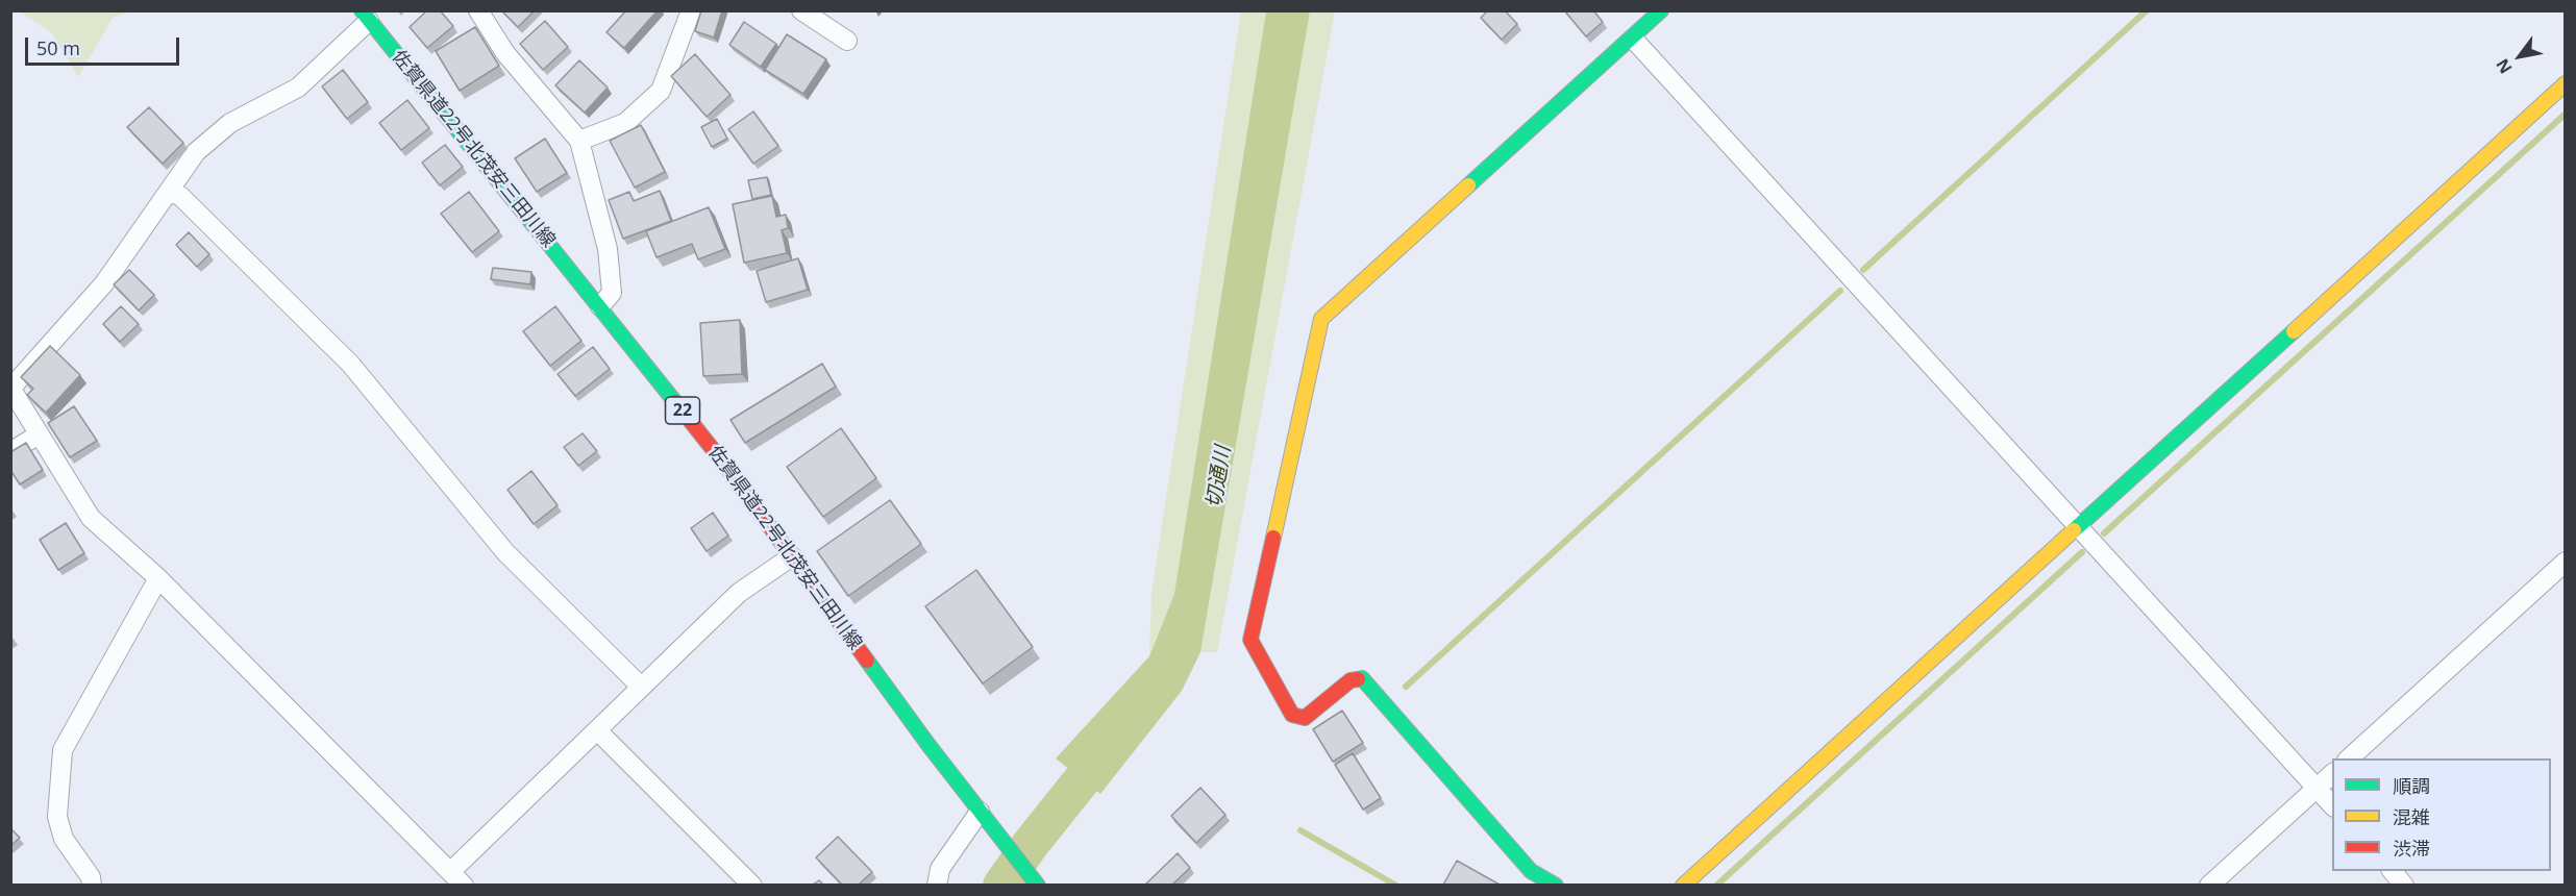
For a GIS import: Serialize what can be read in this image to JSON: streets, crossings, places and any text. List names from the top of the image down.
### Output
{
  "streets": {
    "street": ["佐賀県道22号北茂安三田川線", "22"]
  },
  "water": ["切通川"],
  "legend": ["順調", "混雑", "渋滞"],
  "scale_bar": "50 m",
  "north": "bottom left"
}
